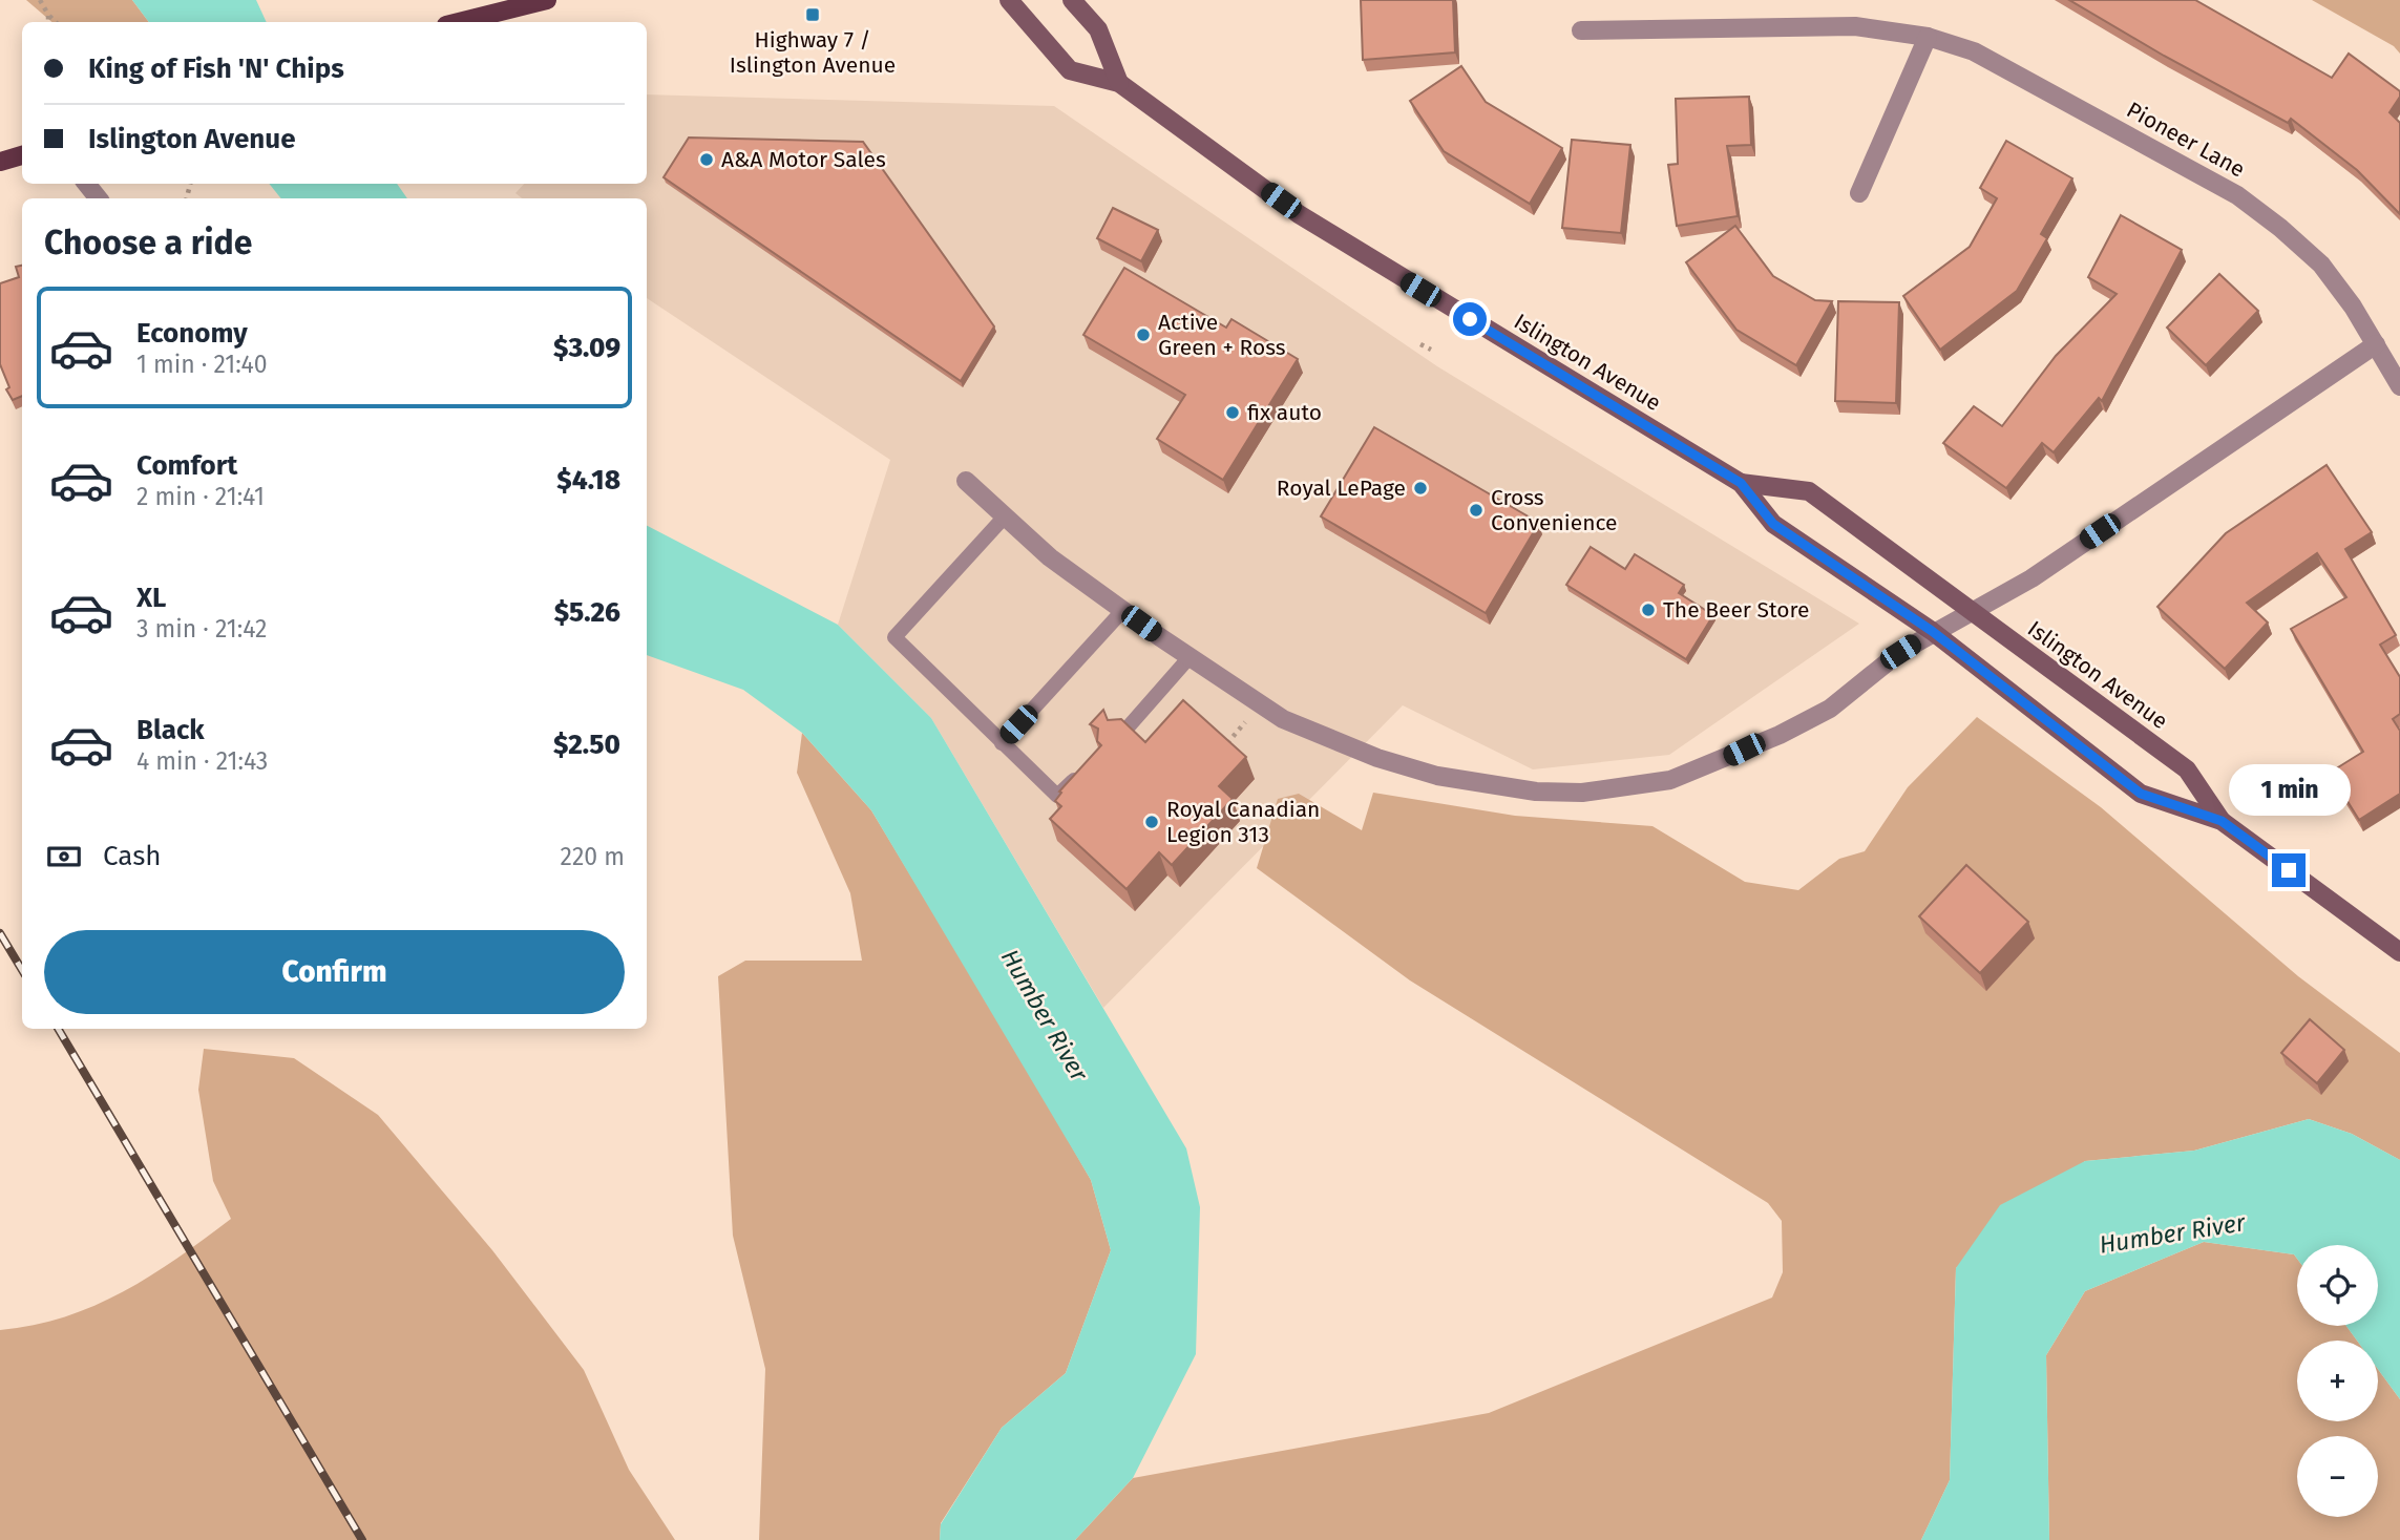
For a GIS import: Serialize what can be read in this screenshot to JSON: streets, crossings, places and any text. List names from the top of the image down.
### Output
{
  "streets": {
    "main road": ["Islington Avenue"],
    "street": ["Pioneer Lane"]
  },
  "water": ["Humber River"],
  "places": {
    "transit": ["Highway 7 / Islington Avenue"],
    "other": [
      "A&A Motor Sales",
      "Active Green + Ross",
      "fix auto",
      "Royal LePage",
      "Cross Convenience",
      "The Beer Store",
      "Royal Canadian Legion 313"
    ]
  },
  "page": {
    "banner": ["King of Fish 'N' Chips", "Islington Avenue"],
    "heading": "Choose a ride",
    "list": [
      {
        "name": "Economy",
        "note": "1 min · 21:40",
        "value": "$3.09"
      },
      {
        "name": "Comfort",
        "note": "2 min · 21:41",
        "value": "$4.18"
      },
      {
        "name": "XL",
        "note": "3 min · 21:42",
        "value": "$5.26"
      },
      {
        "name": "Black",
        "note": "4 min · 21:43",
        "value": "$2.50"
      }
    ],
    "bubble": "1 min",
    "pay": ["Cash", "220 m"],
    "buttons": "Confirm",
    "map_buttons": ["+", "−"]
  }
}
